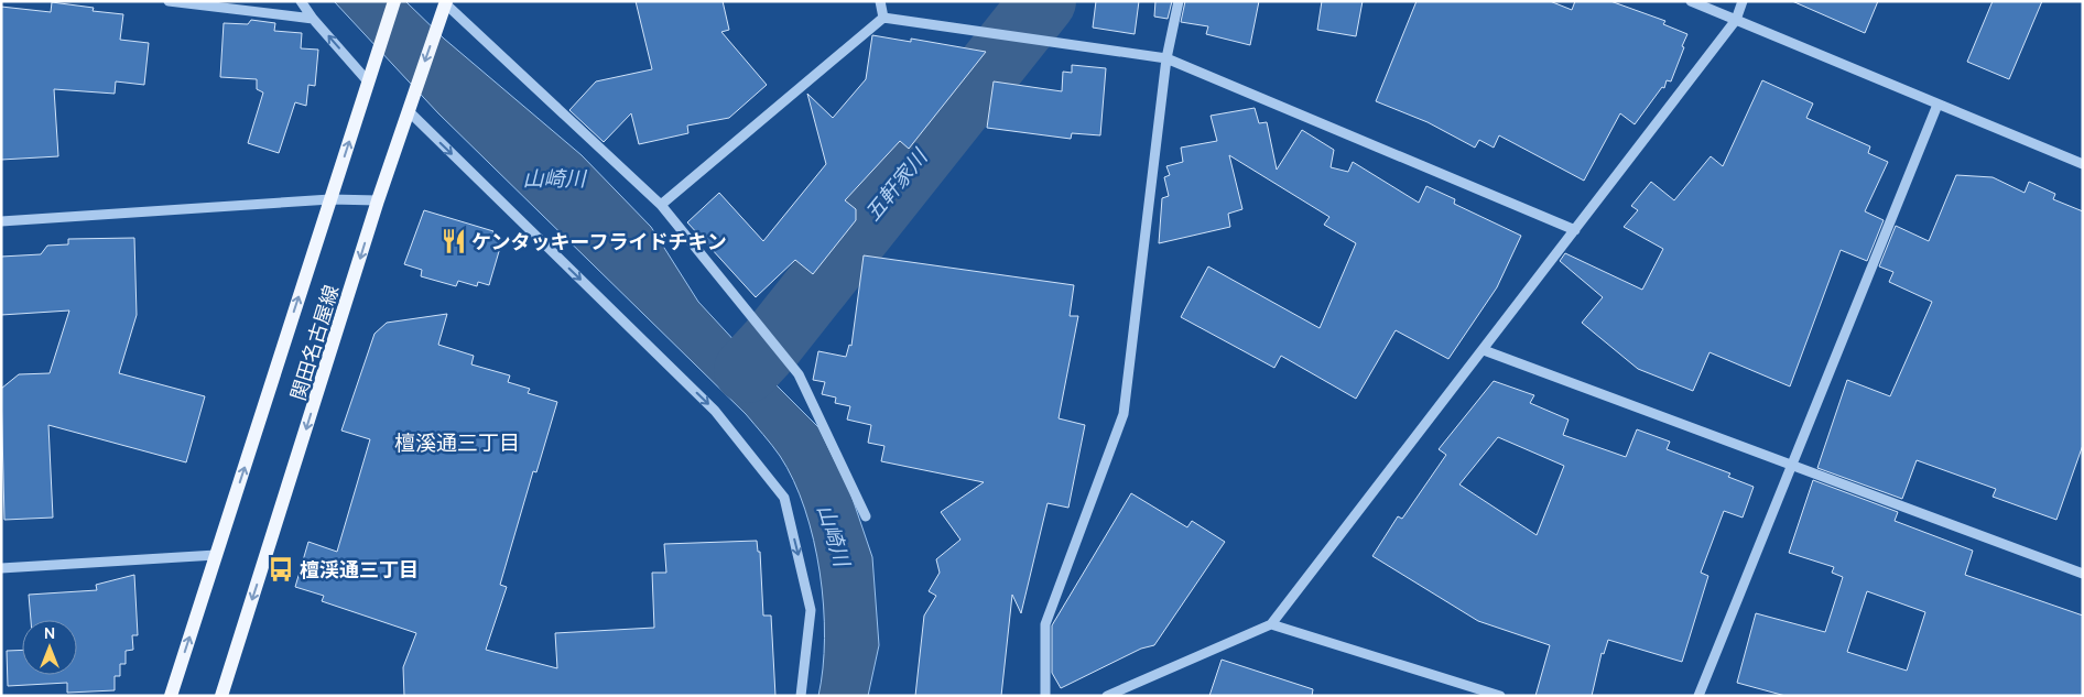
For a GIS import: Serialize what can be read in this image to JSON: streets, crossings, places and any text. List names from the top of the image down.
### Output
{
  "streets": {
    "main road": ["関田名古屋線"]
  },
  "districts": ["檀溪通三丁目"],
  "water": ["山崎川", "五軒家川"],
  "places": {
    "restaurant": ["ケンタッキーフライドチキン"],
    "bus stop": ["檀渓通三丁目"]
  },
  "north": "top"
}
